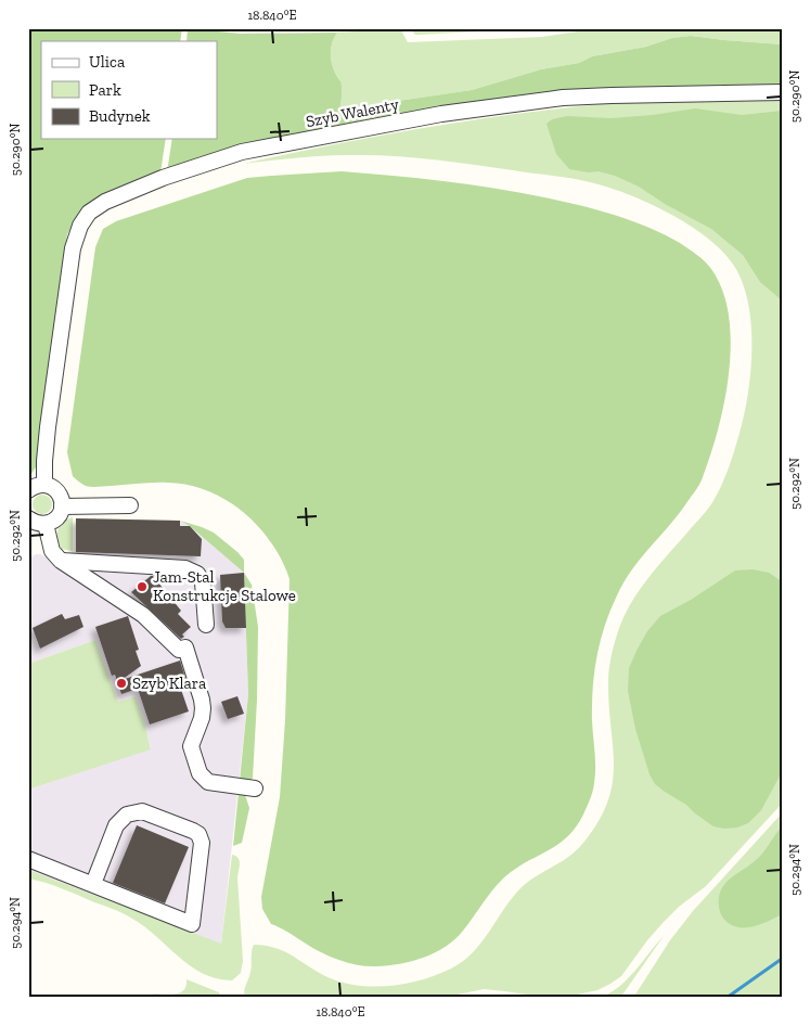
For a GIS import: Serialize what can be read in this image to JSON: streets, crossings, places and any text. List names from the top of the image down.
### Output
{
  "streets": {
    "street": ["Szyb Walenty"]
  },
  "places": ["Jam-Stal Konstrukcje Stalowe", "Szyb Klara"],
  "legend": ["Ulica", "Park", "Budynek"],
  "coordinates": [
    "18.840°E",
    "50.290°N",
    "50.292°N",
    "50.294°N"
  ]
}
